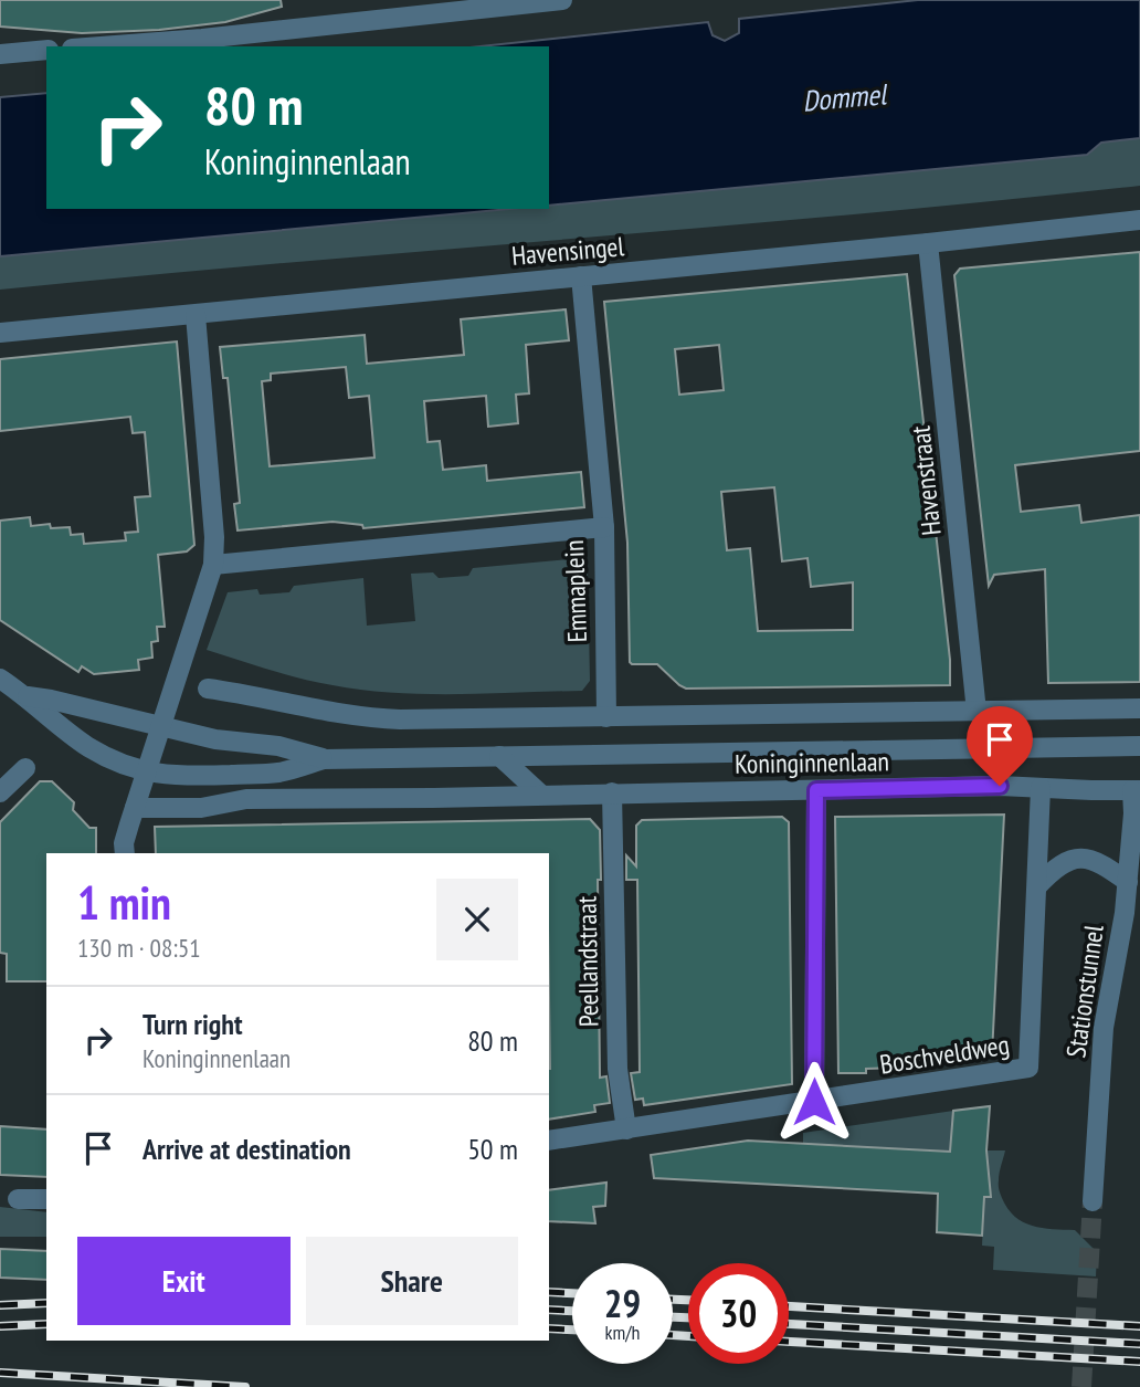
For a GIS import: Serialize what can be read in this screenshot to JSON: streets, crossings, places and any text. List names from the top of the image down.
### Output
{
  "streets": {
    "street": [
      "Havensingel",
      "Havenstraat",
      "Emmaplein",
      "Koninginnenlaan",
      "Peellandstraat",
      "Stationstunnel",
      "Boschveldweg"
    ]
  },
  "crossings": [
    ["Havensingel", "Havenstraat"],
    ["Havenstraat", "Koninginnenlaan"],
    ["Emmaplein", "Koninginnenlaan"],
    ["Koninginnenlaan", "Peellandstraat"],
    ["Koninginnenlaan", "Stationstunnel"],
    ["Koninginnenlaan", "Boschveldweg"],
    ["Peellandstraat", "Boschveldweg"]
  ],
  "water": ["Dommel"],
  "page": {
    "turn": ["80 m", "Koninginnenlaan"],
    "heading": ["1 min", "130 m · 08:51"],
    "list": [
      {
        "name": "Turn right",
        "note": "Koninginnenlaan",
        "value": "80 m"
      },
      {
        "name": "Arrive at destination",
        "value": "50 m"
      }
    ],
    "buttons": ["Exit", "Share"],
    "speed": "29 km/h",
    "limit": "30"
  }
}
